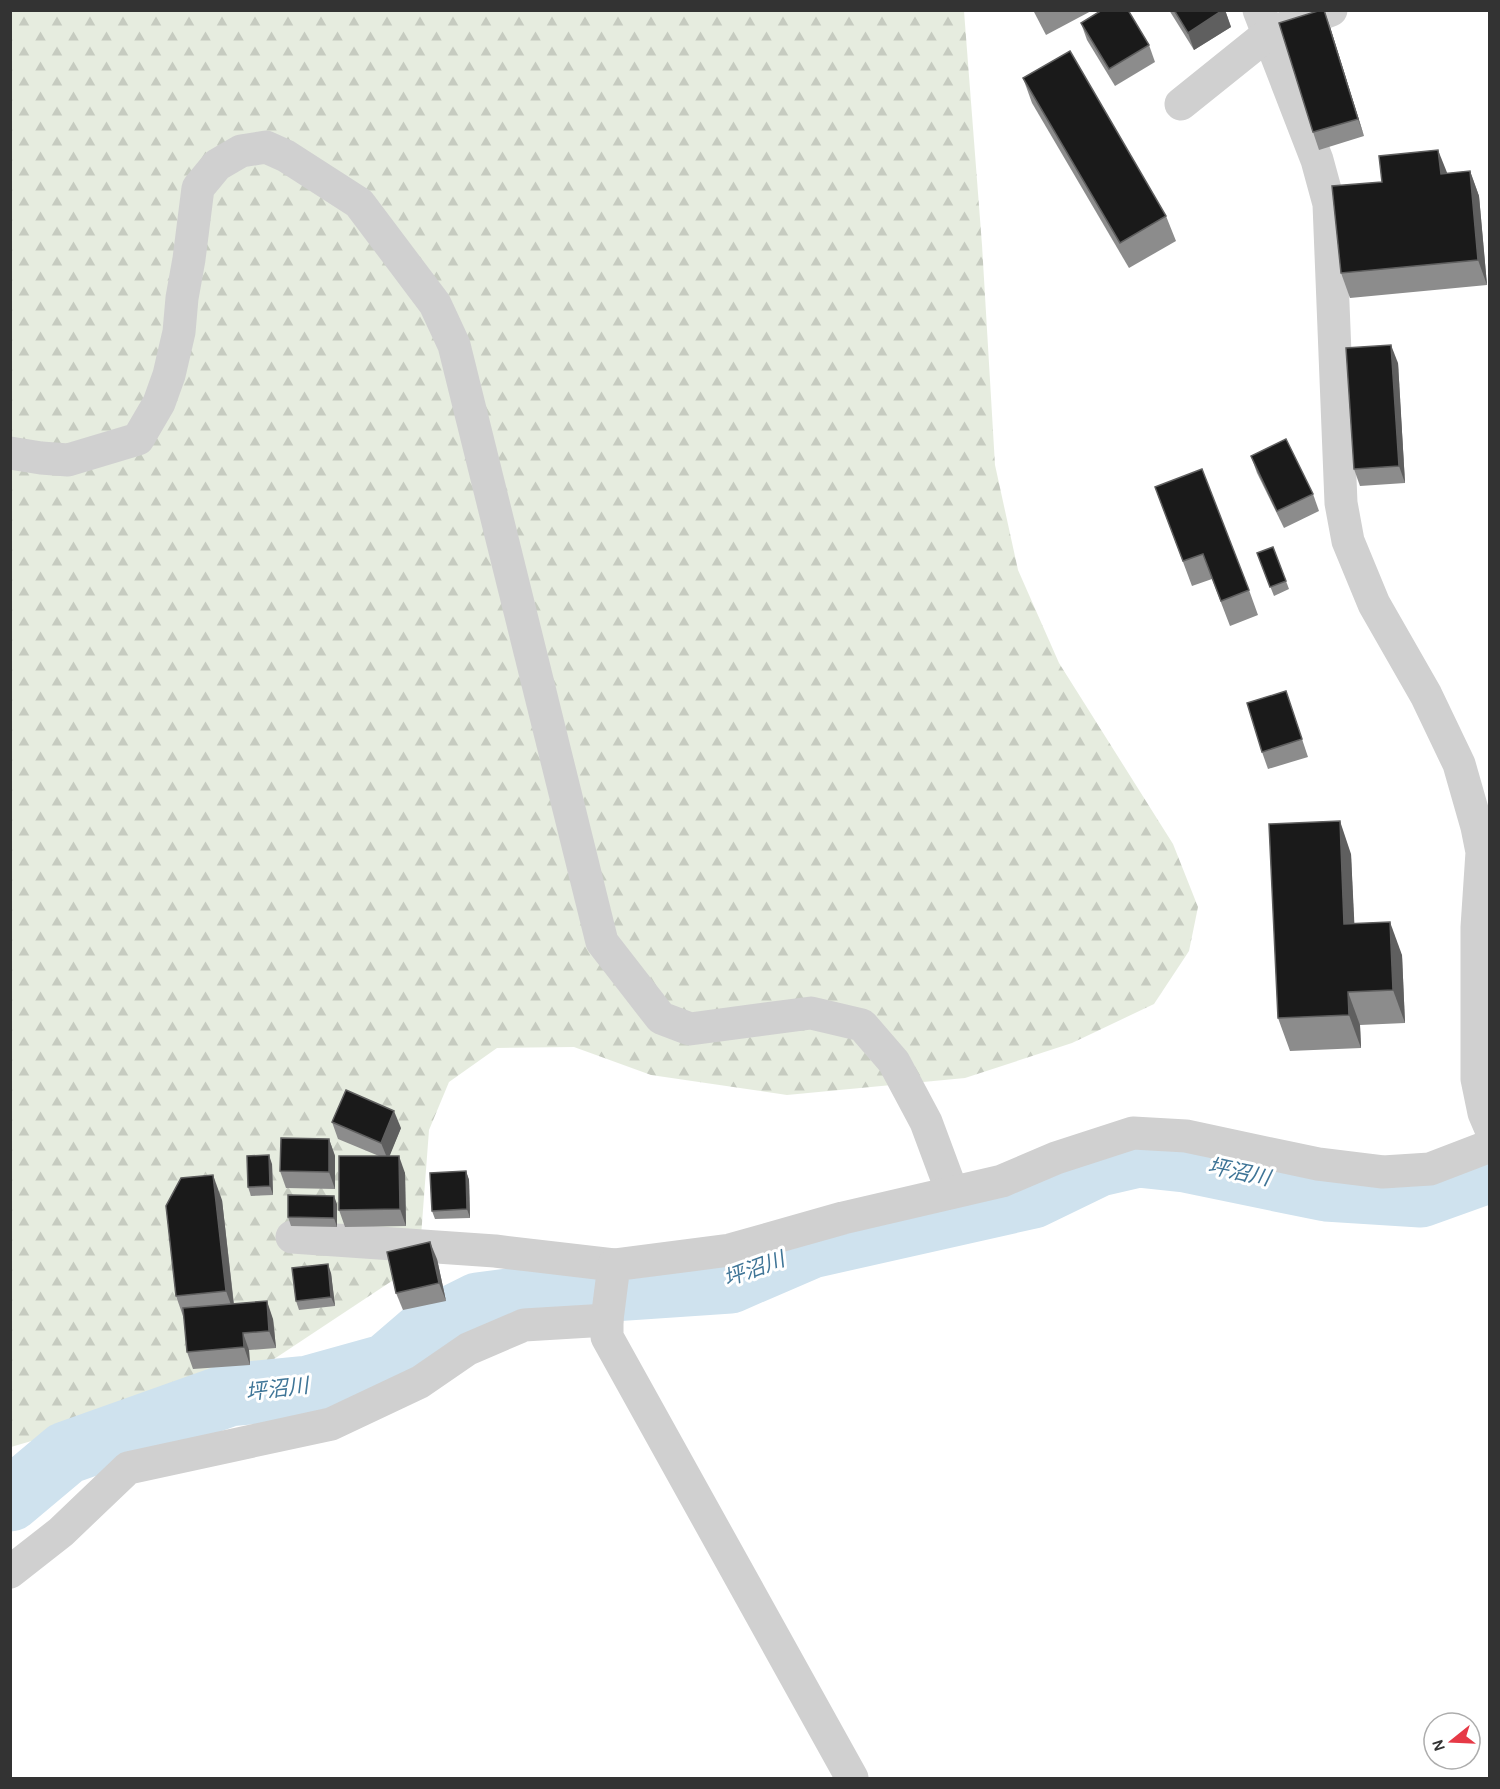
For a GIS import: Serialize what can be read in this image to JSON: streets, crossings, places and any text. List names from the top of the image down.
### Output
{
  "water": ["坪沼川"],
  "north": "left"
}
